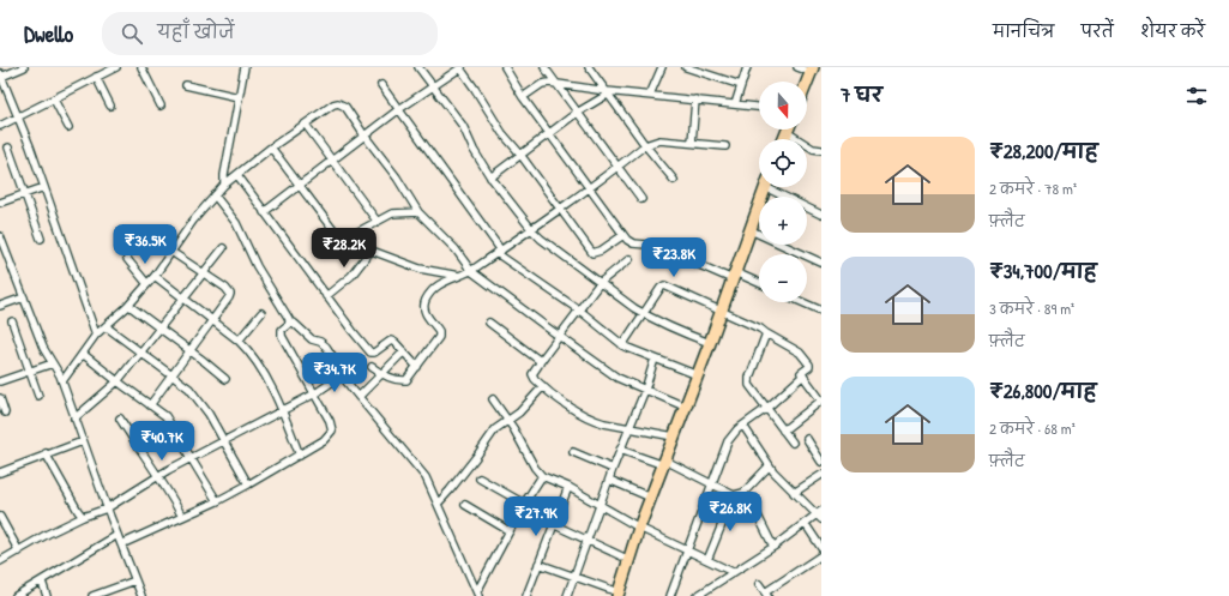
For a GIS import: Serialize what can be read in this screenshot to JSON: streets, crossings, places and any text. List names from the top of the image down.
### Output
{
  "north": "bottom",
  "page": {
    "header": "Dwello",
    "search": "यहाँ खोजें",
    "nav": ["मानचित्र", "परतें", "शेयर करें"],
    "heading": "7 घर",
    "map_buttons": ["+", "−"],
    "list": [
      {
        "name": "₹28,200/माह",
        "note": "2 कमरे · 78 m² · फ़्लैट"
      },
      {
        "name": "₹34,700/माह",
        "note": "3 कमरे · 89 m² · फ़्लैट"
      },
      {
        "name": "₹26,800/माह",
        "note": "2 कमरे · 68 m² · फ़्लैट"
      }
    ],
    "price": [
      "₹36.5K",
      "₹28.2K",
      "₹23.8K",
      "₹34.7K",
      "₹40.7K",
      "₹26.8K",
      "₹27.9K"
    ]
  }
}
